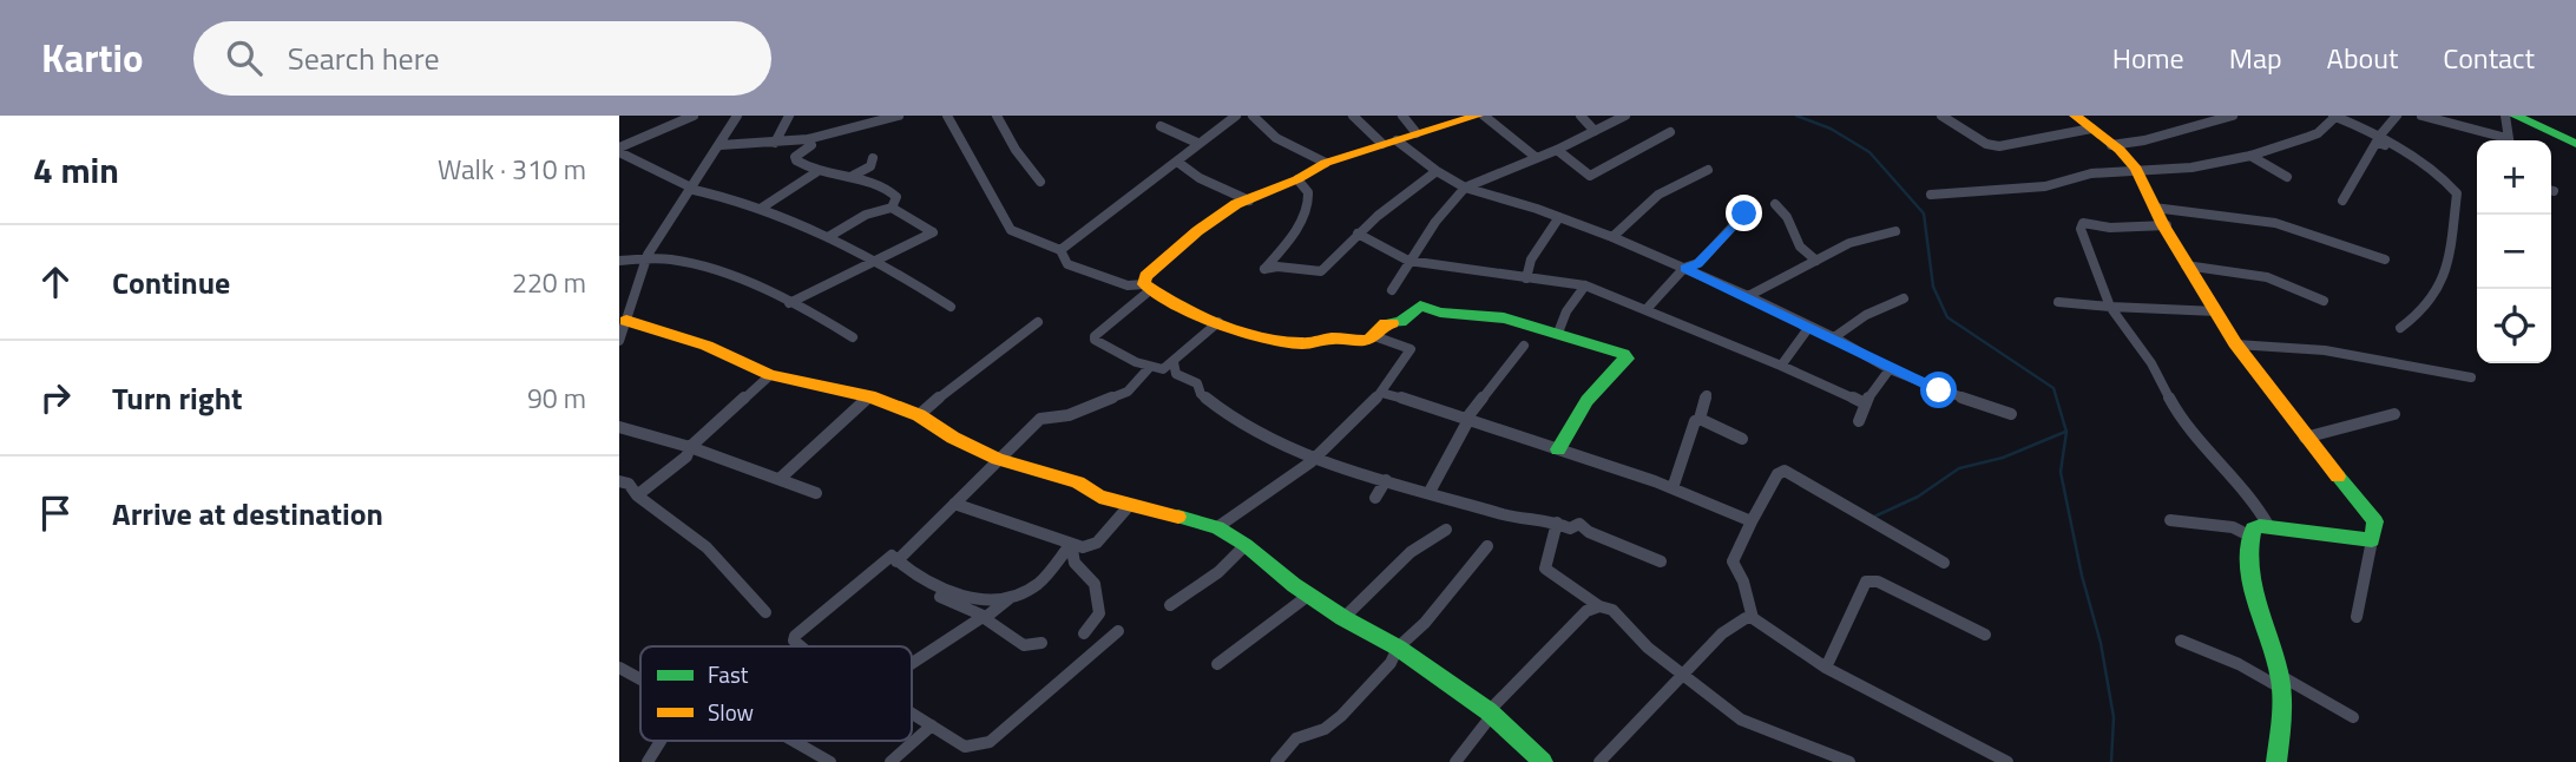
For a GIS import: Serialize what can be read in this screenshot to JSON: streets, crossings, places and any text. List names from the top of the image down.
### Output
{
  "legend": ["Fast", "Slow"],
  "page": {
    "header": "Kartio",
    "search": "Search here",
    "nav": [
      "Home",
      "Map",
      "About",
      "Contact"
    ],
    "heading": ["4 min", "Walk · 310 m"],
    "map_buttons": ["+", "−"],
    "list": [
      ["Continue", "220 m"],
      ["Turn right", "90 m"],
      "Arrive at destination"
    ]
  }
}
